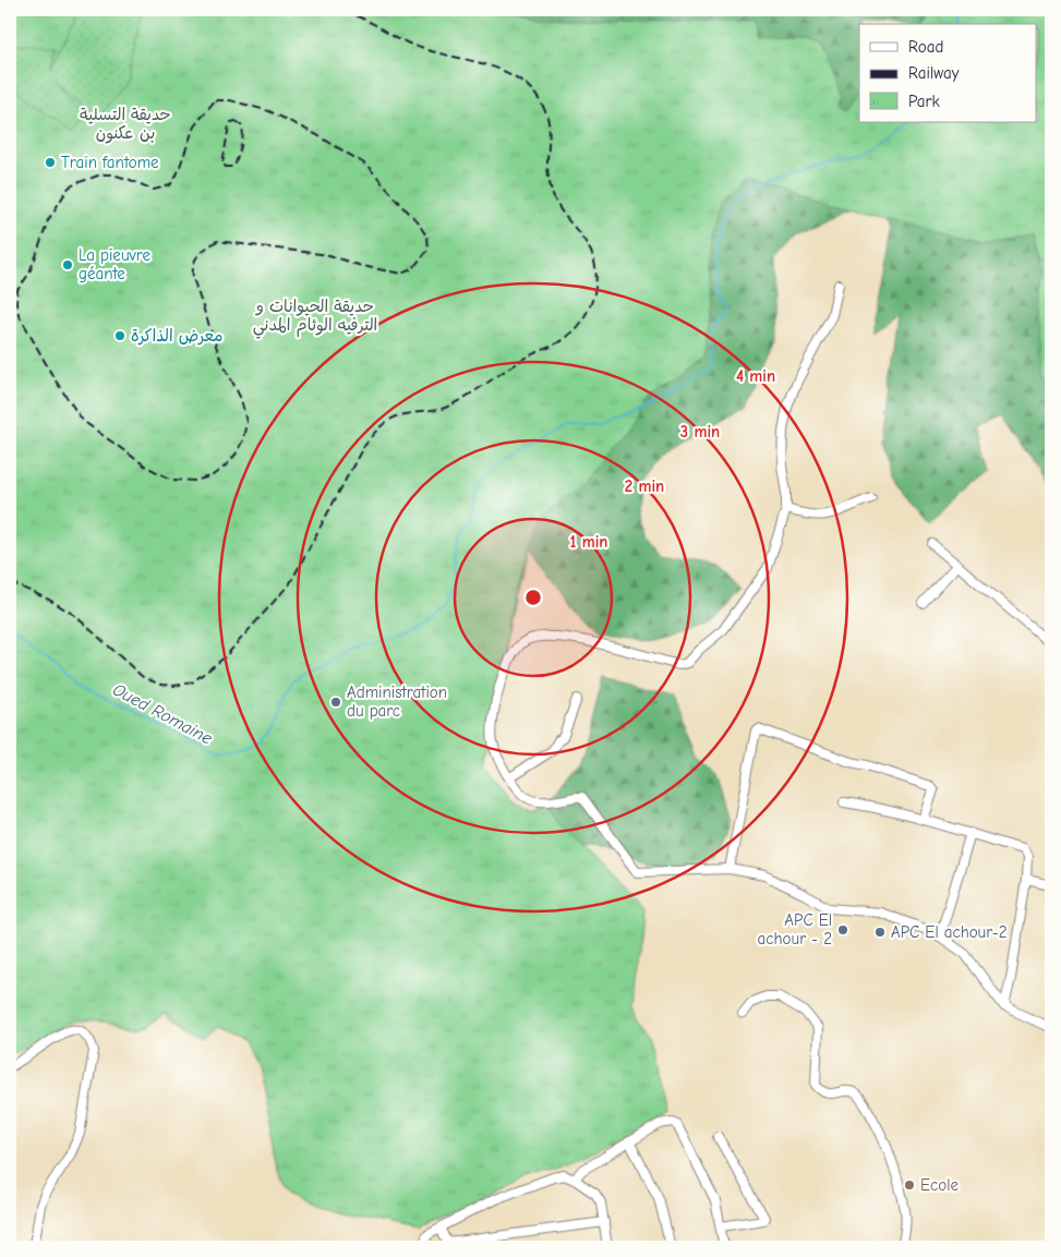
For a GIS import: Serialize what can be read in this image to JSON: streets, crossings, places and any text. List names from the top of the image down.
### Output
{
  "water": ["Oued Romaine"],
  "parks": ["حديقة التسلية بن عكنون", "حديقة الحيوانات و الترفيه الوئام المدني"],
  "places": [
    "Train fantome",
    "La pieuvre géante",
    "معرض الذاكرة",
    "Administration du parc",
    "APC El achour - 2",
    "APC El achour-2",
    "Ecole"
  ],
  "legend": ["Road", "Railway", "Park"],
  "rings": [
    "4 min",
    "3 min",
    "2 min",
    "1 min"
  ]
}
